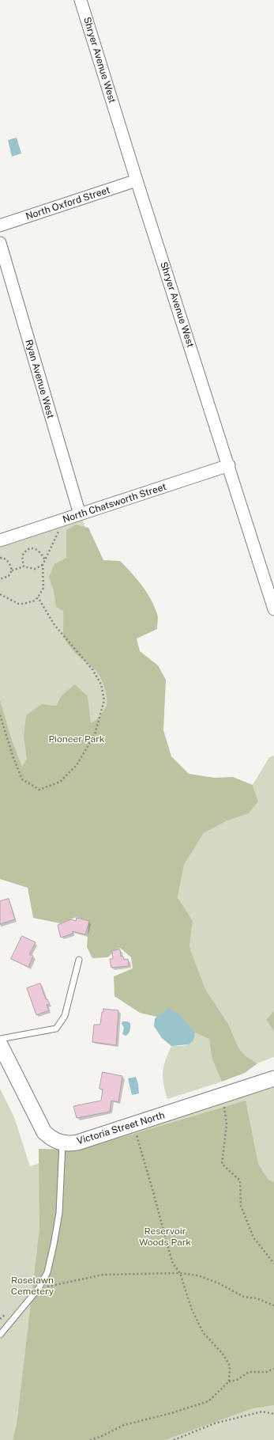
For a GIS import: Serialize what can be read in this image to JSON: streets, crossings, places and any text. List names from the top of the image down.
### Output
{
  "streets": {
    "street": [
      "Shryer Avenue West",
      "North Oxford Street",
      "Ryan Avenue West",
      "North Chatsworth Street",
      "Victoria Street North"
    ]
  },
  "crossings": [
    ["Shryer Avenue West", "North Oxford Street"],
    ["Shryer Avenue West", "North Chatsworth Street"],
    ["Ryan Avenue West", "North Chatsworth Street"]
  ],
  "parks": ["Pioneer Park", "Reservoir Woods Park", "Roselawn Cemetery"]
}
